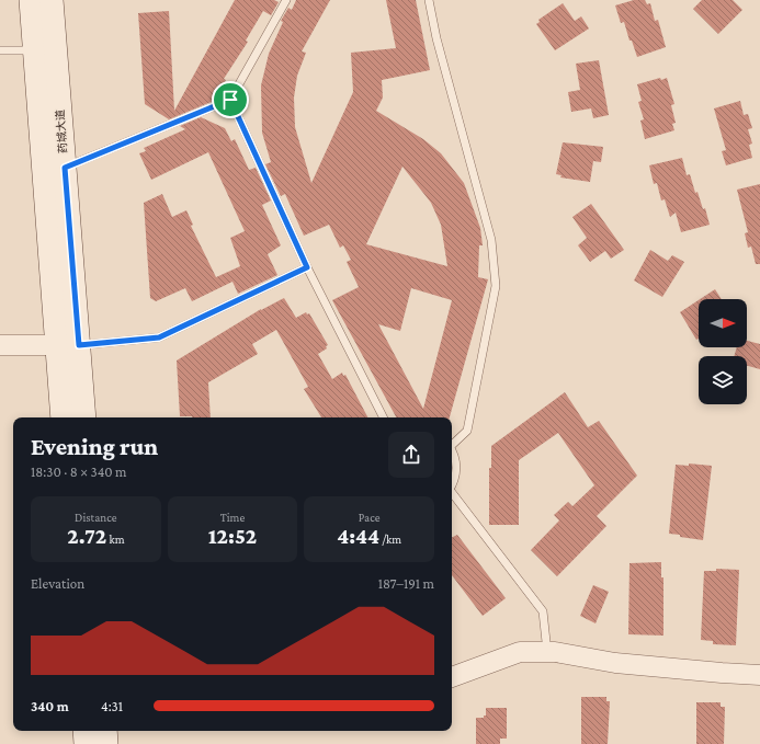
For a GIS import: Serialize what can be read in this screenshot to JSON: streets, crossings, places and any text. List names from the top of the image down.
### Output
{
  "streets": {
    "main road": ["药城大道"]
  },
  "north": "right",
  "page": {
    "heading": ["Evening run", "18:30 · 8 × 340 m"],
    "stats": [
      ["Distance", "2.72 km"],
      ["Time", "12:52"],
      ["Pace", "4:44 /km"]
    ],
    "chart": ["Elevation", "187–191 m"],
    "list": [
      {
        "name": "340 m",
        "note": "4:31"
      }
    ]
  }
}
